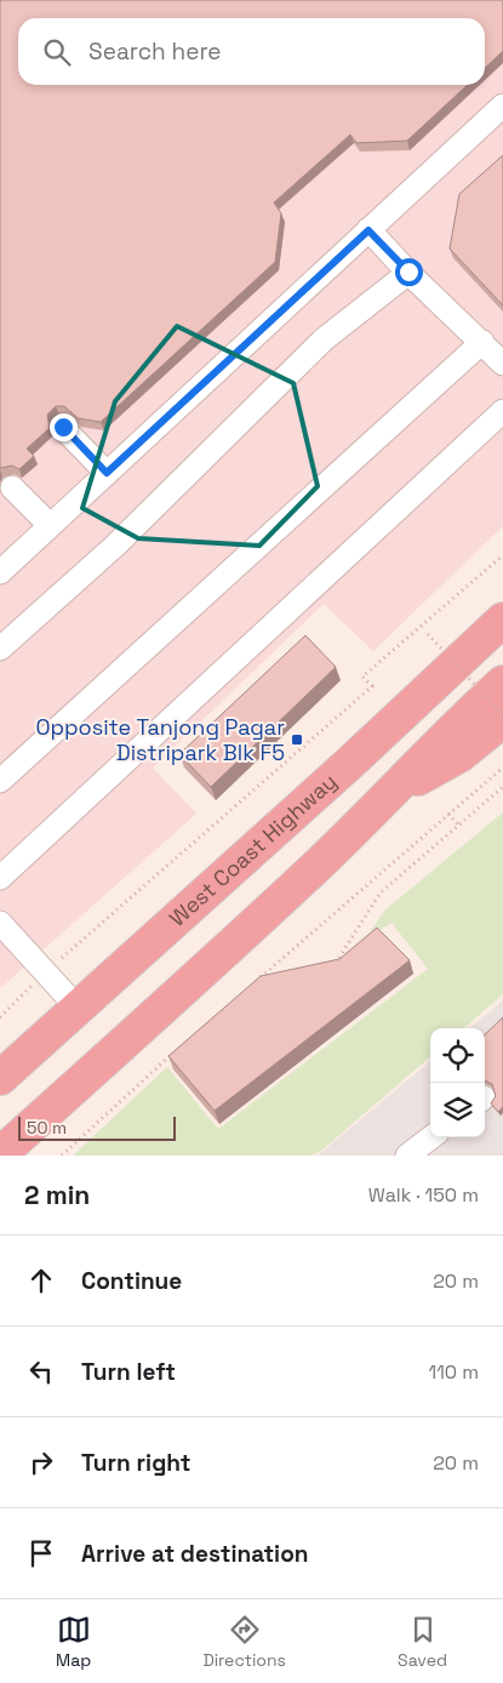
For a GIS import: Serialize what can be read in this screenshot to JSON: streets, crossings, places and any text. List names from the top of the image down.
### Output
{
  "streets": {
    "highway": ["West Coast Highway"]
  },
  "places": {
    "transit": ["Opposite Tanjong Pagar Distripark Blk F5"]
  },
  "scale_bar": "50 m",
  "page": {
    "search": "Search here",
    "scale": "50 m",
    "heading": ["2 min", "Walk · 150 m"],
    "list": [
      ["Continue", "20 m"],
      ["Turn left", "110 m"],
      ["Turn right", "20 m"],
      "Arrive at destination"
    ],
    "nav": ["Map", "Directions", "Saved"]
  }
}
